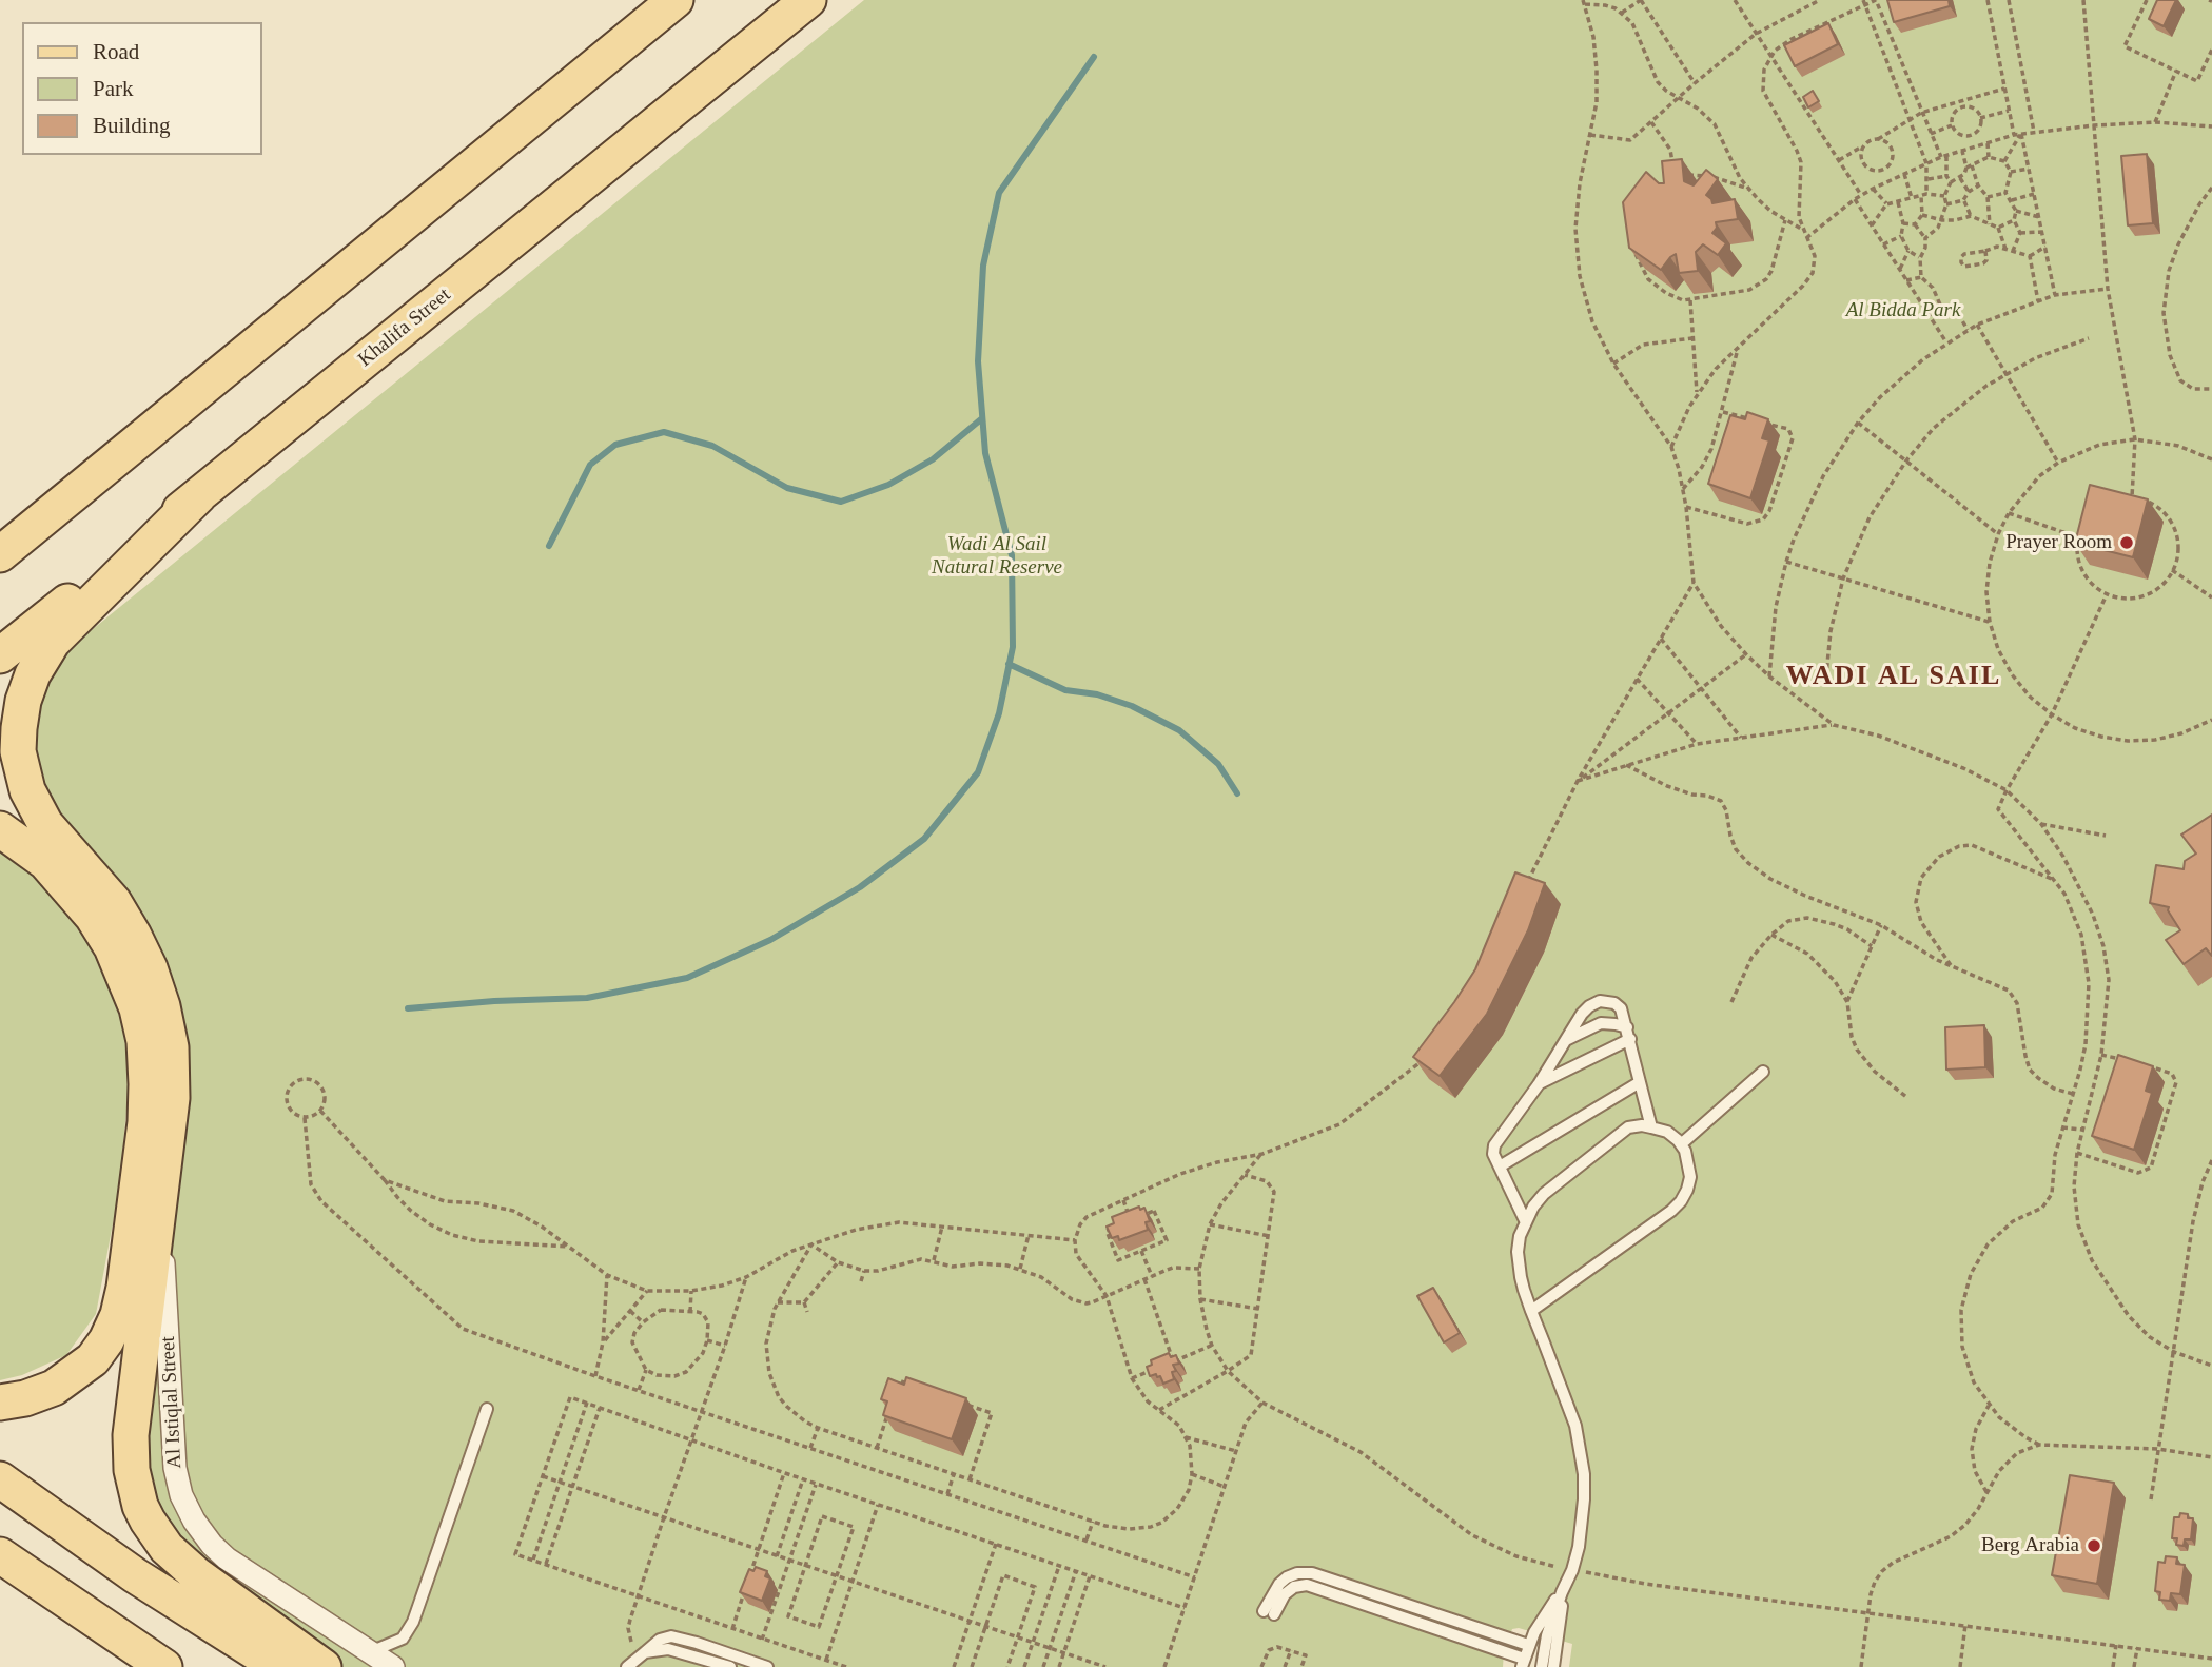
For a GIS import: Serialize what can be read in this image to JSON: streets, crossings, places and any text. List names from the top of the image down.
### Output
{
  "streets": {
    "main road": ["Khalifa Street"],
    "street": ["Al Istiqlal Street"]
  },
  "districts": ["WADI AL SAIL"],
  "parks": ["Al Bidda Park", "Wadi Al Sail Natural Reserve"],
  "places": ["Prayer Room", "Berg Arabia"],
  "legend": ["Road", "Park", "Building"]
}
